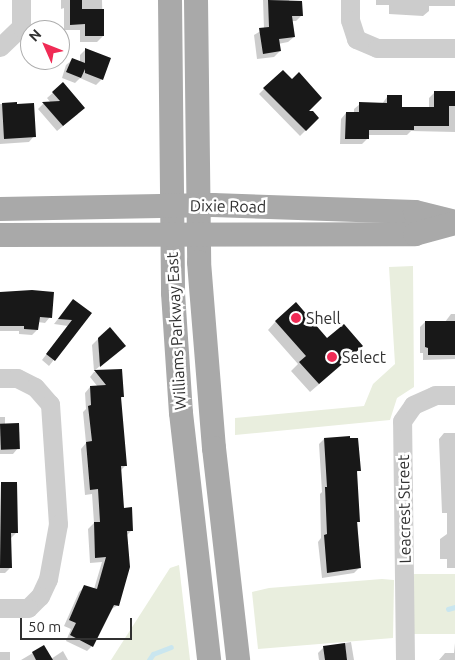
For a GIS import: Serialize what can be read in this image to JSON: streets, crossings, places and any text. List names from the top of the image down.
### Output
{
  "streets": {
    "main road": ["Dixie Road", "Williams Parkway East"],
    "street": ["Leacrest Street"]
  },
  "crossings": [
    ["Dixie Road", "Williams Parkway East"]
  ],
  "places": ["Shell", "Select"],
  "scale_bar": "50 m",
  "north": "top left"
}
